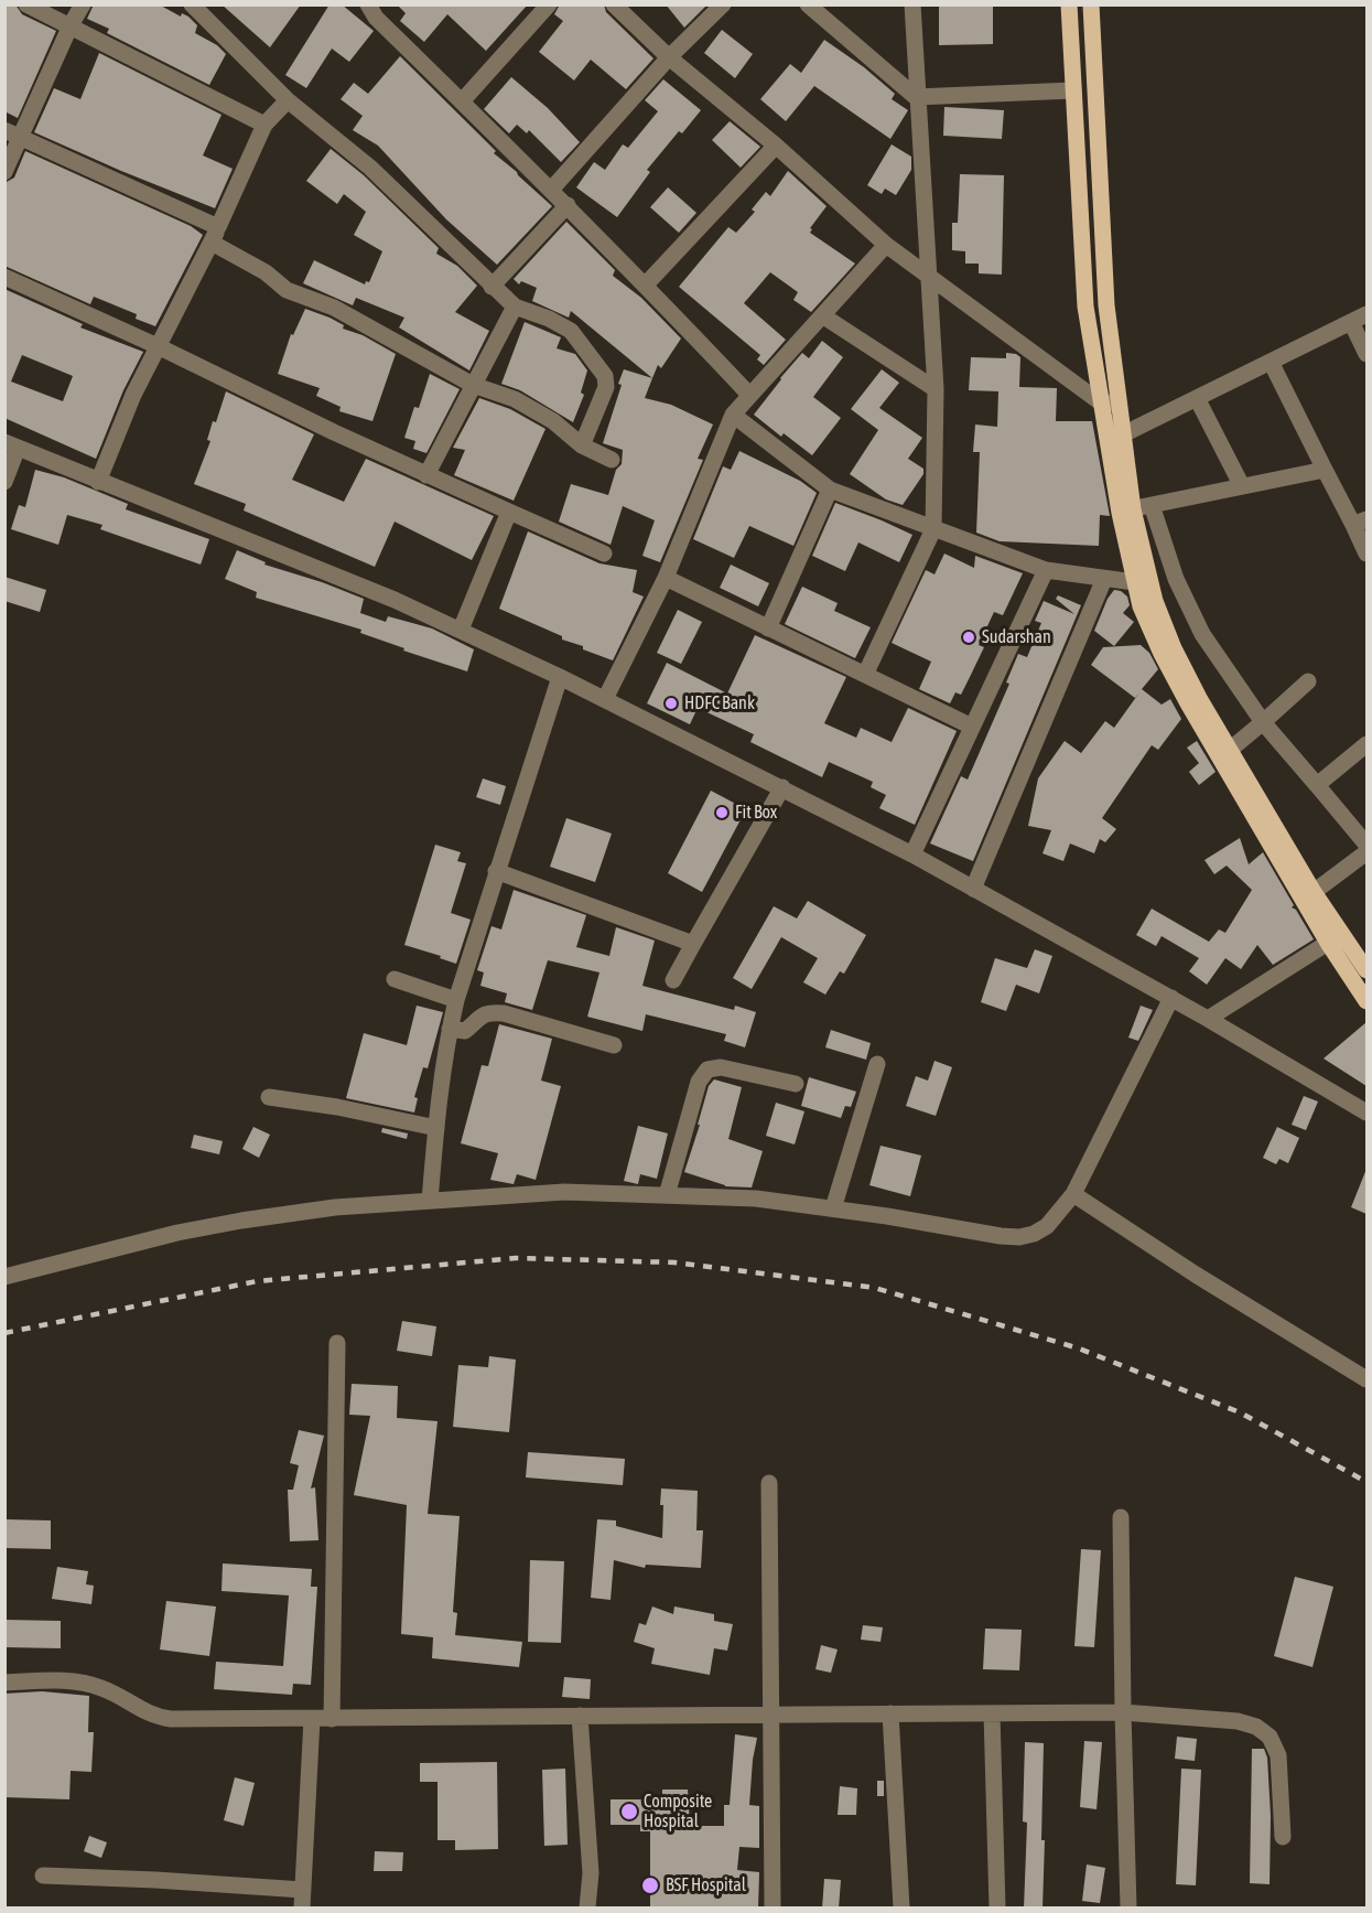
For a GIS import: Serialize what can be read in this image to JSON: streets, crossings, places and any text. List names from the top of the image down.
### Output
{
  "places": [
    "Sudarshan",
    "HDFC Bank",
    "Fit Box",
    "Composite Hospital",
    "BSF Hospital"
  ]
}
